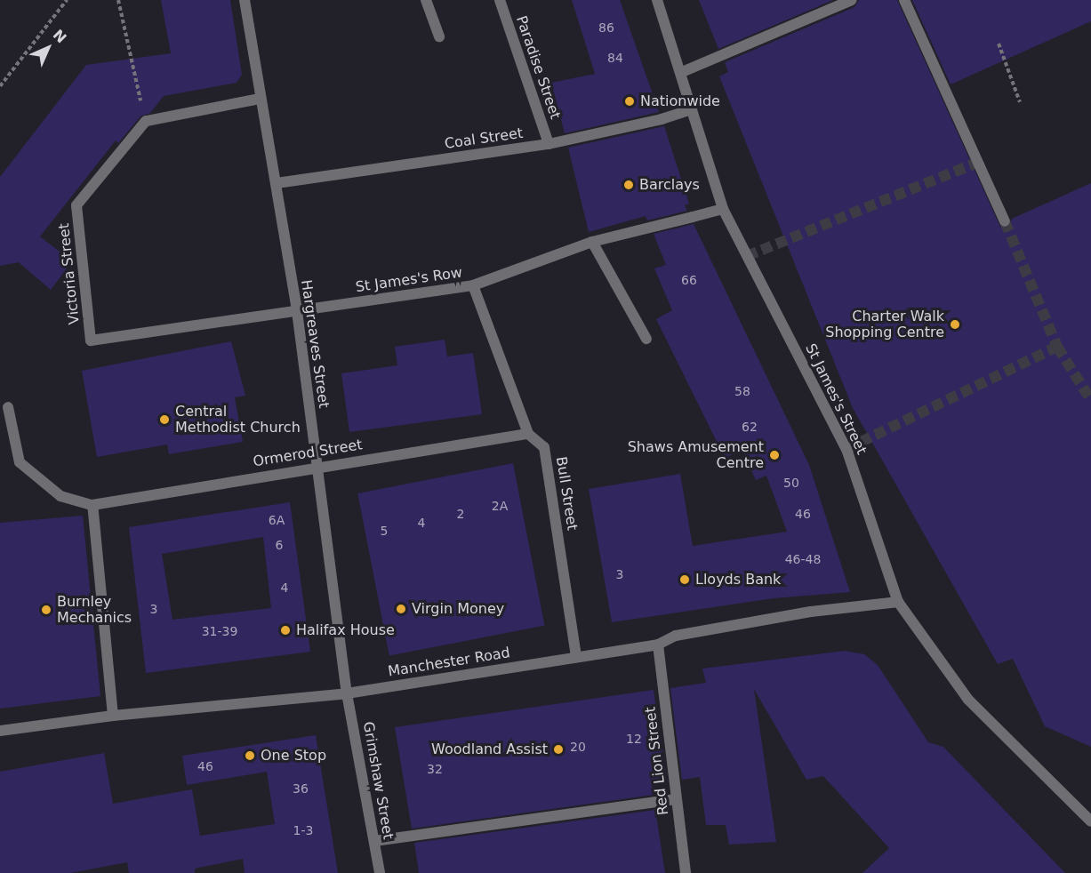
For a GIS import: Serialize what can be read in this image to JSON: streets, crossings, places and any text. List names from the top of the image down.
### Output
{
  "streets": {
    "street": [
      "Paradise Street",
      "Coal Street",
      "Victoria Street",
      "St James's Row",
      "Hargreaves Street",
      "St James's Street",
      "Ormerod Street",
      "Bull Street",
      "Manchester Road",
      "Red Lion Street",
      "Grimshaw Street"
    ]
  },
  "crossings": [
    ["Paradise Street", "Coal Street"],
    ["Coal Street", "Hargreaves Street"],
    ["Coal Street", "St James's Street"],
    ["Victoria Street", "St James's Row"],
    ["St James's Row", "Hargreaves Street"],
    ["St James's Row", "St James's Street"],
    ["St James's Row", "Bull Street"],
    ["Hargreaves Street", "Ormerod Street"],
    ["Hargreaves Street", "Manchester Road"],
    ["Hargreaves Street", "Grimshaw Street"],
    ["St James's Street", "Manchester Road"],
    ["Ormerod Street", "Bull Street"],
    ["Bull Street", "Manchester Road"],
    ["Manchester Road", "Red Lion Street"],
    ["Manchester Road", "Grimshaw Street"]
  ],
  "places": [
    "Nationwide",
    "Barclays",
    "Charter Walk Shopping Centre",
    "Central Methodist Church",
    "Shaws Amusement Centre",
    "Lloyds Bank",
    "Virgin Money",
    "Burnley Mechanics",
    "Halifax House",
    "Woodland Assist",
    "One Stop"
  ],
  "house_numbers": [
    "86",
    "84",
    "66",
    "58",
    "62",
    "50",
    "2A",
    "2",
    "46",
    "6A",
    "4",
    "5",
    "6",
    "46-48",
    "3",
    "4",
    "3",
    "31-39",
    "12",
    "20",
    "46",
    "32",
    "36",
    "1-3"
  ],
  "north": "top right"
}
